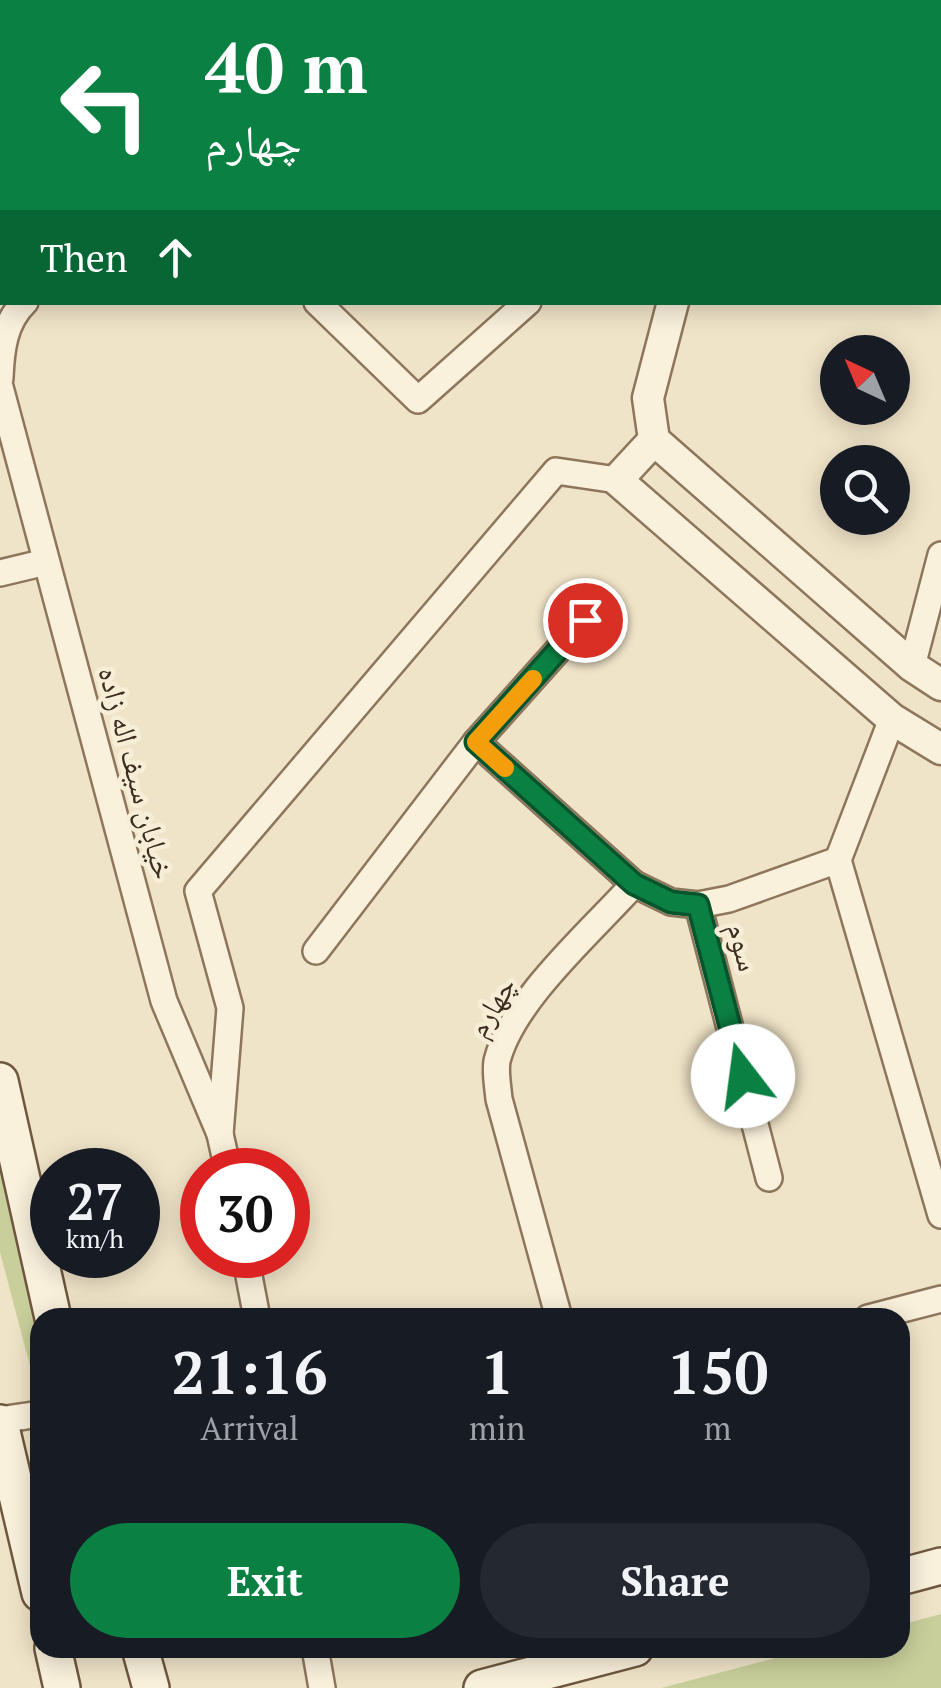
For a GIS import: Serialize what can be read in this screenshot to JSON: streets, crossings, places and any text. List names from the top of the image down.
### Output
{
  "streets": {
    "street": ["خیابان سیف اله زاده", "سوم", "چهارم"]
  },
  "north": "top left",
  "page": {
    "turn": ["40 m", "چهارم"],
    "then": "Then",
    "speed": "27 km/h",
    "limit": "30",
    "eta": [
      "21:16",
      "Arrival",
      "1",
      "min",
      "150",
      "m"
    ],
    "buttons": ["Exit", "Share"]
  }
}
